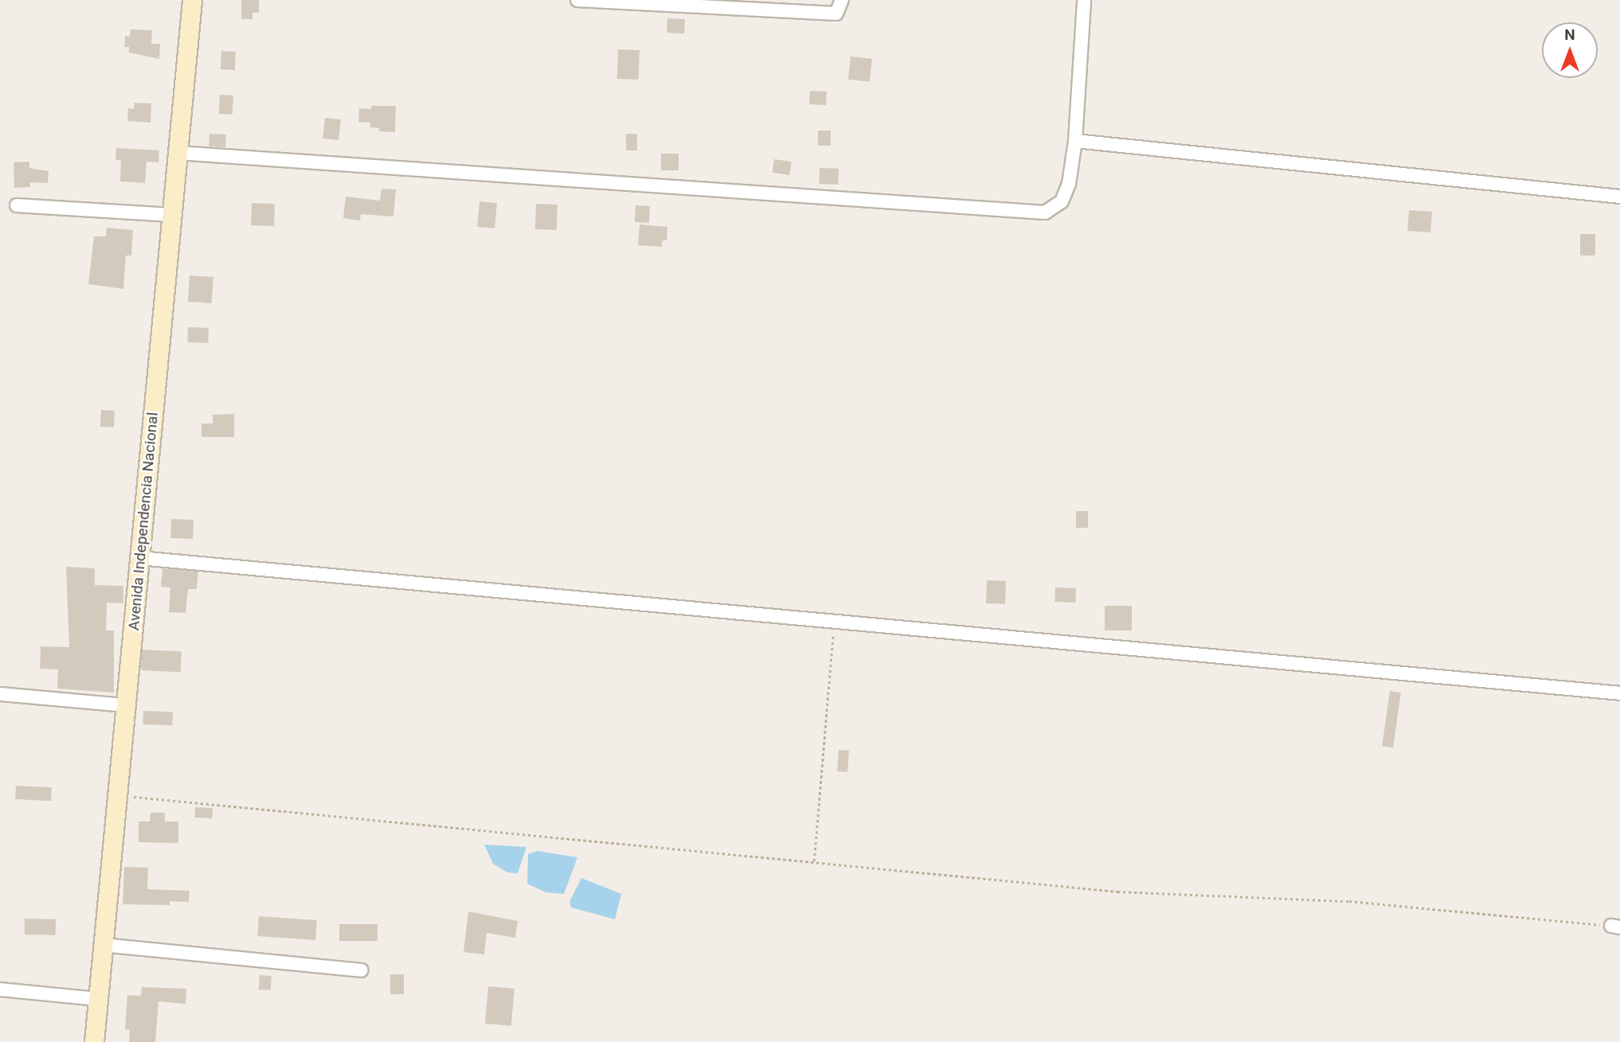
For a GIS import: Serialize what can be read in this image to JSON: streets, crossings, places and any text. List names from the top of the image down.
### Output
{
  "streets": {
    "main road": ["Avenida Independencia Nacional"]
  },
  "north": "top"
}
